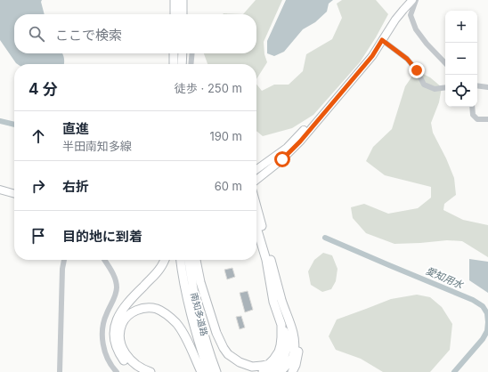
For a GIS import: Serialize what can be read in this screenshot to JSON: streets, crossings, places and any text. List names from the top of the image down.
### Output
{
  "streets": {
    "highway": ["南知多道路"]
  },
  "water": ["愛知用水"],
  "page": {
    "map_buttons": ["+", "−"],
    "search": "ここで検索",
    "heading": ["4 分", "徒歩 · 250 m"],
    "list": [
      ["直進", "半田南知多線", "190 m"],
      ["右折", "60 m"],
      "目的地に到着"
    ]
  }
}
